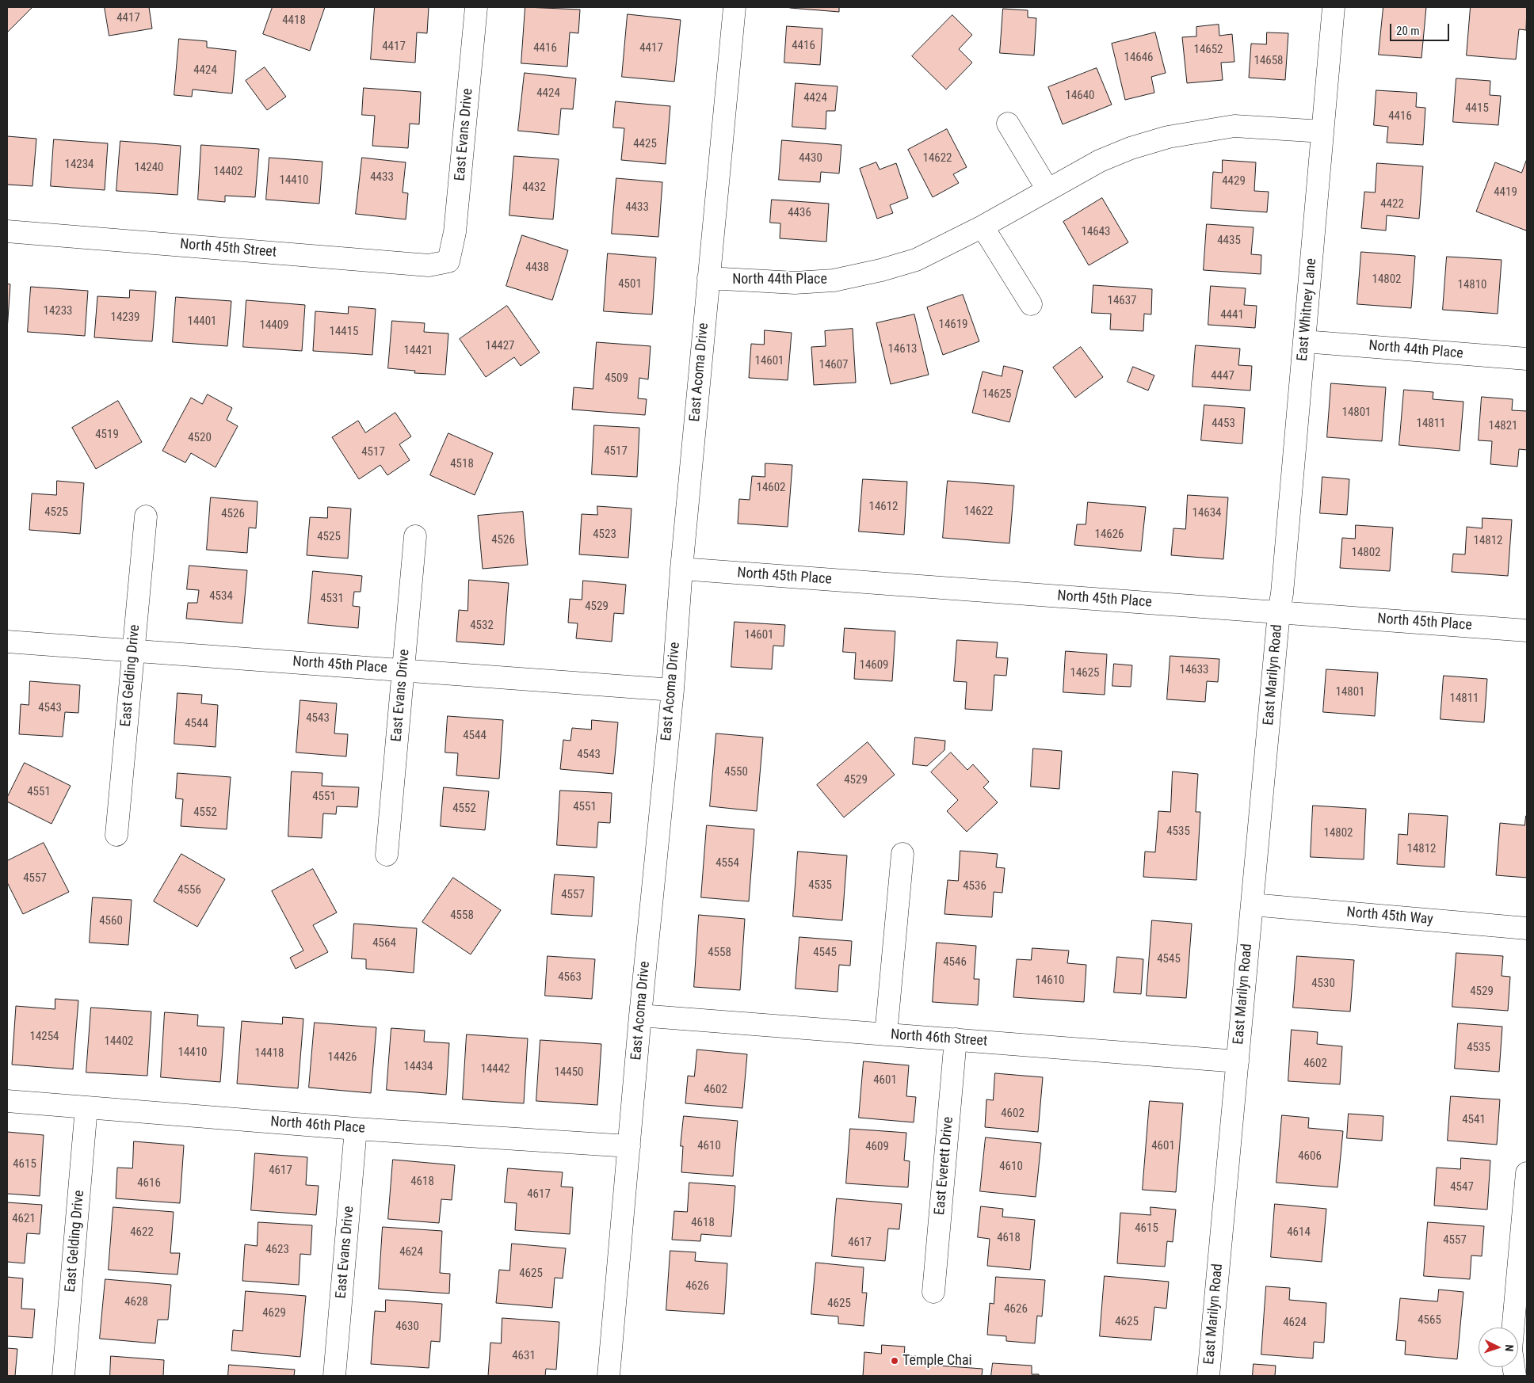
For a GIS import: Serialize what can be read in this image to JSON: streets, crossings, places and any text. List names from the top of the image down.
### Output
{
  "streets": {
    "street": [
      "East Evans Drive",
      "North 45th Street",
      "North 44th Place",
      "East Whitney Lane",
      "East Acoma Drive",
      "North 45th Place",
      "East Marilyn Road",
      "East Gelding Drive",
      "North 45th Way",
      "North 46th Street",
      "North 46th Place",
      "East Everett Drive"
    ]
  },
  "crossings": [
    ["East Evans Drive", "North 45th Street"],
    ["East Evans Drive", "North 45th Place"],
    ["East Evans Drive", "North 46th Place"],
    ["North 44th Place", "East Whitney Lane"],
    ["North 44th Place", "East Acoma Drive"],
    ["East Whitney Lane", "North 45th Place"],
    ["East Whitney Lane", "East Marilyn Road"],
    ["East Acoma Drive", "North 45th Place"],
    ["East Acoma Drive", "North 46th Street"],
    ["East Acoma Drive", "North 46th Place"],
    ["North 45th Place", "East Marilyn Road"],
    ["North 45th Place", "East Gelding Drive"],
    ["East Marilyn Road", "North 45th Way"],
    ["East Marilyn Road", "North 46th Street"],
    ["East Gelding Drive", "North 46th Place"],
    ["North 46th Street", "East Everett Drive"]
  ],
  "places": ["Temple Chai"],
  "house_numbers": [
    "4417",
    "4418",
    "4416",
    "4417",
    "4416",
    "4417",
    "14652",
    "14646",
    "14658",
    "4424",
    "4424",
    "14640",
    "4424",
    "4415",
    "4416",
    "4425",
    "4430",
    "14622",
    "14234",
    "14240",
    "14402",
    "4433",
    "14410",
    "4429",
    "4432",
    "4419",
    "4422",
    "4433",
    "4436",
    "14643",
    "4435",
    "4438",
    "14802",
    "4501",
    "14810",
    "14637",
    "14233",
    "4441",
    "14239",
    "14401",
    "14619",
    "14409",
    "14415",
    "14427",
    "14613",
    "14421",
    "14601",
    "14607",
    "4447",
    "4509",
    "14625",
    "14801",
    "4453",
    "14811",
    "14821",
    "4519",
    "4520",
    "4517",
    "4517",
    "4518",
    "14602",
    "14612",
    "14622",
    "4525",
    "14634",
    "4526",
    "4523",
    "14626",
    "4525",
    "4526",
    "14812",
    "14802",
    "4534",
    "4531",
    "4529",
    "4532",
    "14601",
    "14609",
    "14633",
    "14625",
    "14801",
    "14811",
    "4543",
    "4543",
    "4544",
    "4544",
    "4543",
    "4550",
    "4529",
    "4551",
    "4551",
    "4551",
    "4552",
    "4552",
    "4535",
    "14802",
    "14812",
    "4554",
    "4557",
    "4535",
    "4536",
    "4556",
    "4557",
    "4558",
    "4560",
    "4564",
    "4558",
    "4545",
    "4545",
    "4546",
    "4563",
    "14610",
    "4530",
    "4529",
    "14254",
    "14402",
    "4535",
    "14410",
    "14418",
    "14426",
    "4602",
    "14434",
    "14442",
    "14450",
    "4601",
    "4602",
    "4602",
    "4541",
    "4610",
    "4601",
    "4609",
    "4606",
    "4615",
    "4610",
    "4617",
    "4618",
    "4616",
    "4547",
    "4617",
    "4621",
    "4618",
    "4615",
    "4622",
    "4614",
    "4618",
    "4557",
    "4617",
    "4623",
    "4624",
    "4625",
    "4626",
    "4628",
    "4625",
    "4626",
    "4629",
    "4565",
    "4625",
    "4624",
    "4630",
    "4631"
  ],
  "scale_bar": "20 m",
  "north": "right"
}
